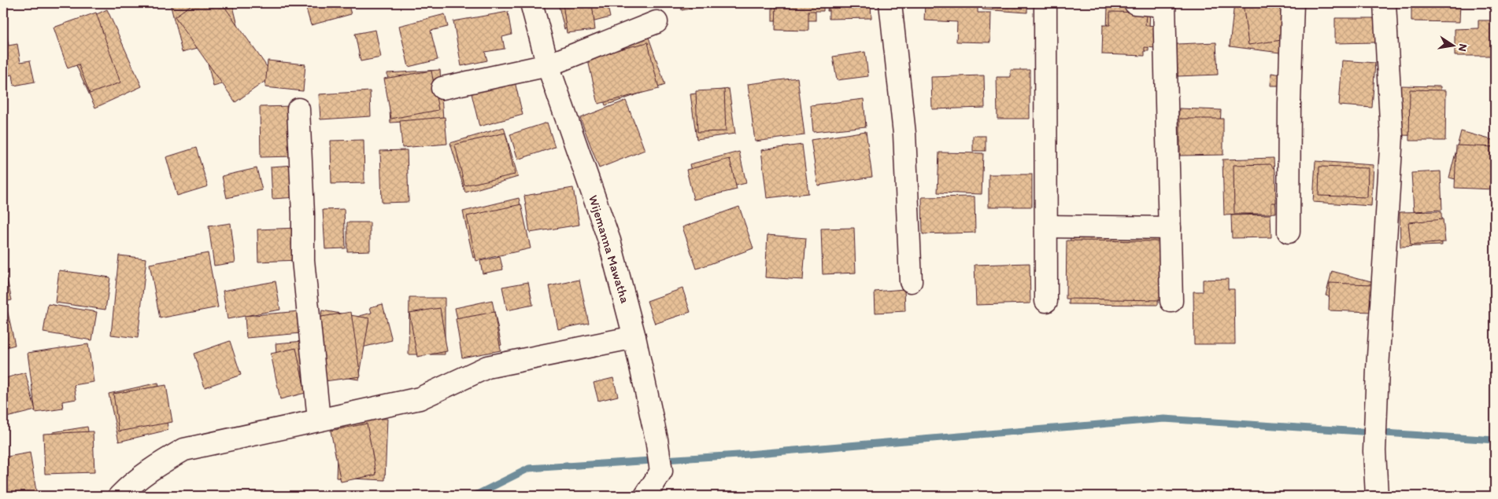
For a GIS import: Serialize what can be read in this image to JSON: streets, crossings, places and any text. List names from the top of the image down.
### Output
{
  "streets": {
    "street": ["Wijemanna Mawatha"]
  },
  "north": "right"
}
